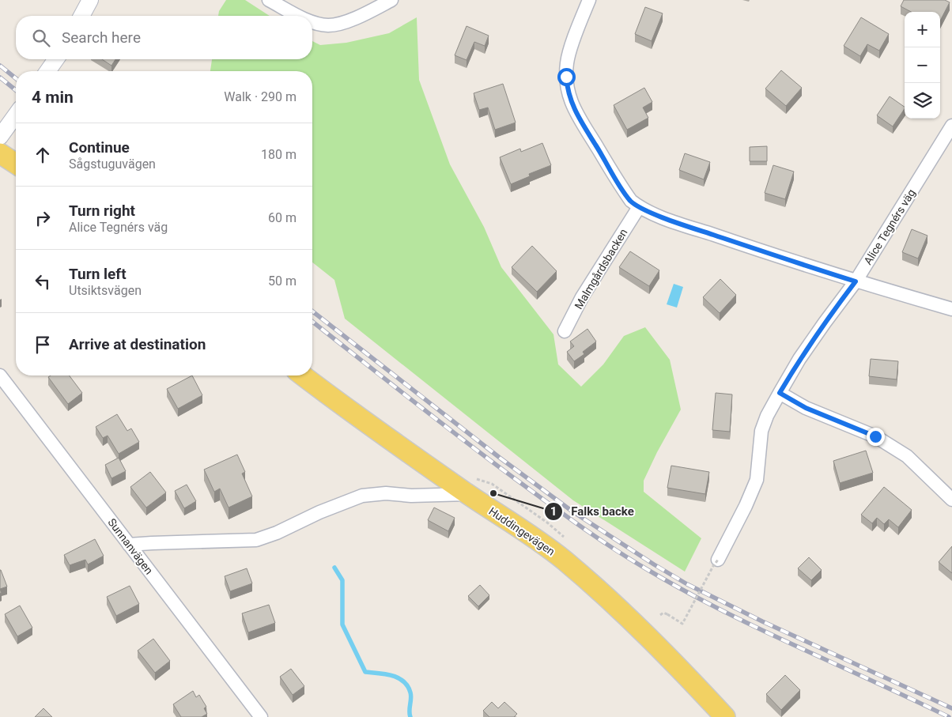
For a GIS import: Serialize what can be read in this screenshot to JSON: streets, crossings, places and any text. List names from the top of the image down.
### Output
{
  "streets": {
    "main road": ["Huddingevägen"],
    "street": ["Alice Tegnérs väg", "Malmgårdsbacken", "Sunnanvägen"]
  },
  "places": ["Falks backe"],
  "page": {
    "map_buttons": ["+", "−"],
    "search": "Search here",
    "heading": ["4 min", "Walk · 290 m"],
    "list": [
      ["Continue", "Sågstuguvägen", "180 m"],
      ["Turn right", "Alice Tegnérs väg", "60 m"],
      ["Turn left", "Utsiktsvägen", "50 m"],
      "Arrive at destination"
    ]
  }
}
